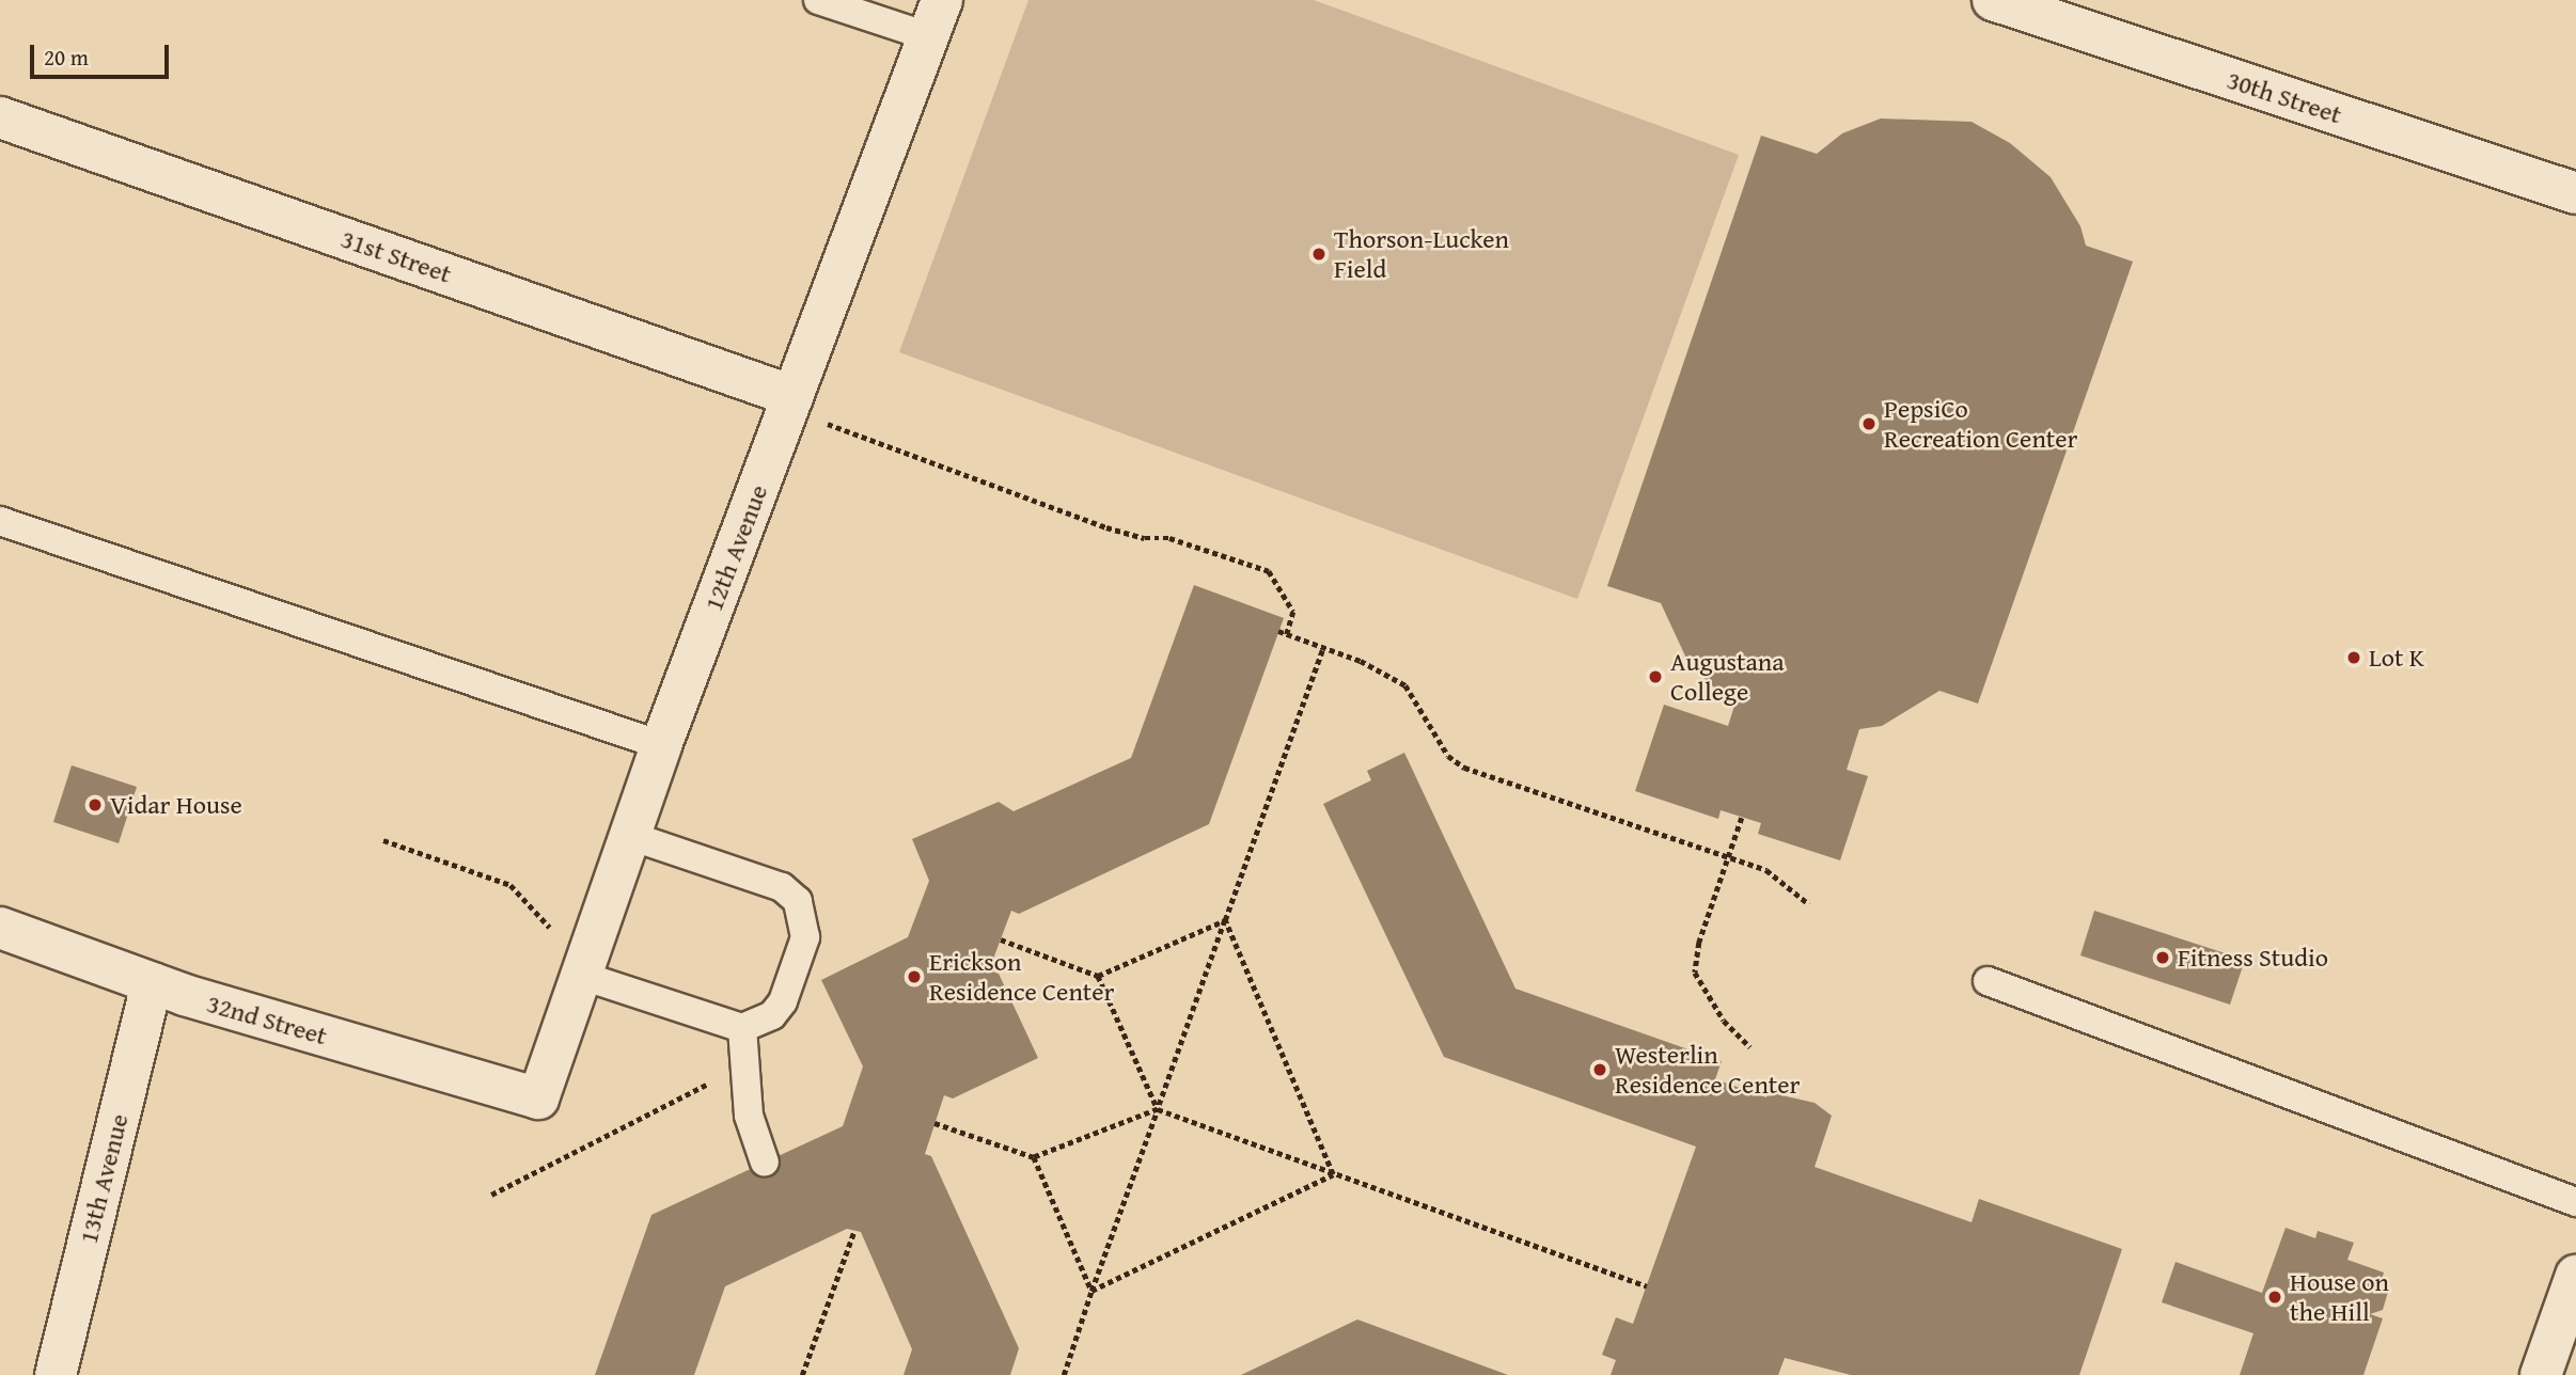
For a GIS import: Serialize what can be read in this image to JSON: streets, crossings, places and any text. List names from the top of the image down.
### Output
{
  "streets": {
    "street": [
      "30th Street",
      "31st Street",
      "12th Avenue",
      "32nd Street",
      "13th Avenue"
    ]
  },
  "crossings": [
    ["31st Street", "12th Avenue"],
    ["12th Avenue", "32nd Street"],
    ["32nd Street", "13th Avenue"]
  ],
  "places": [
    "Thorson-Lucken Field",
    "PepsiCo Recreation Center",
    "Lot K",
    "Augustana College",
    "Vidar House",
    "Fitness Studio",
    "Erickson Residence Center",
    "Westerlin Residence Center",
    "House on the Hill"
  ],
  "scale_bar": "20 m"
}
